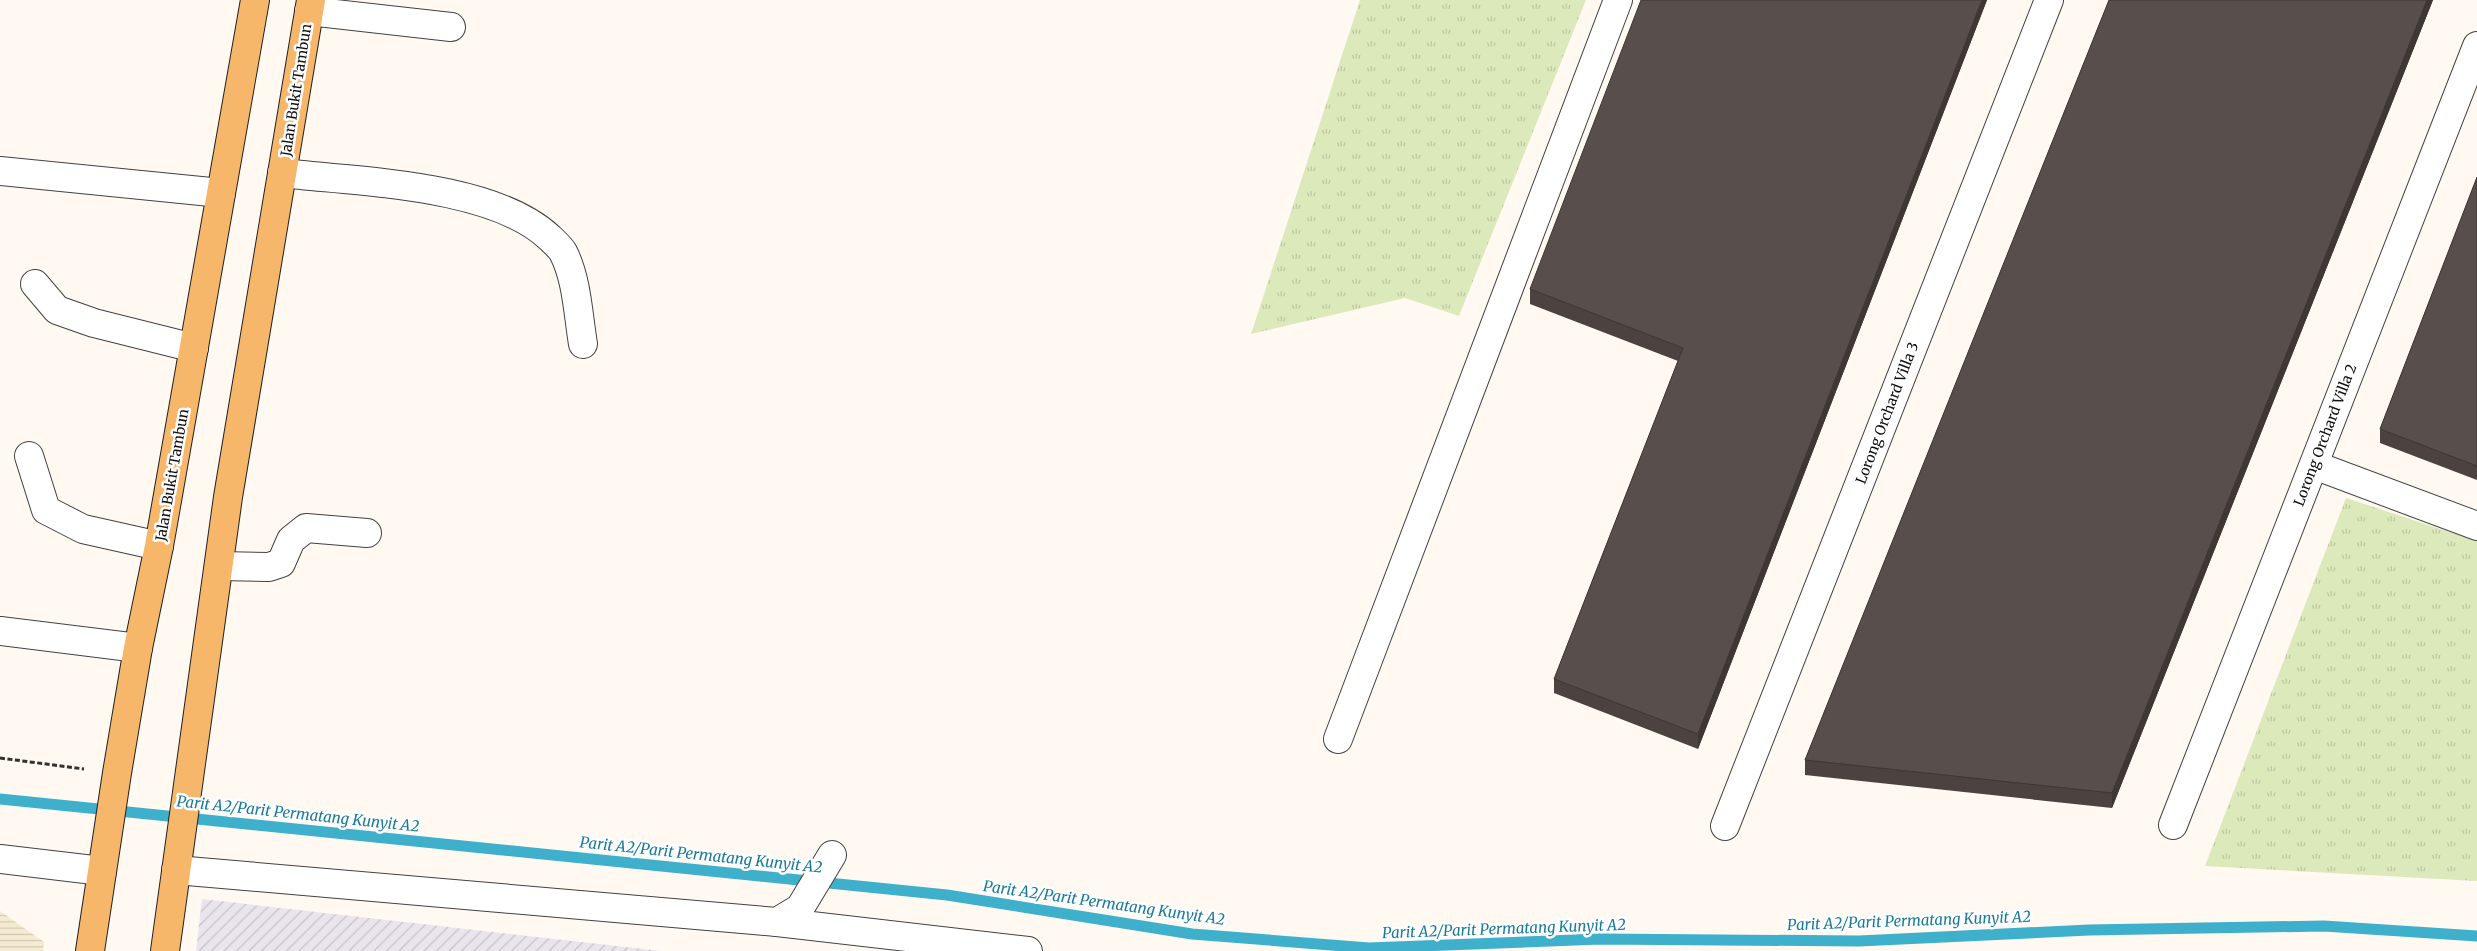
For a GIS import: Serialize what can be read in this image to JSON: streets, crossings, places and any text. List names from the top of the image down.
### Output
{
  "streets": {
    "main road": ["Jalan Bukit Tambun"],
    "street": ["Lorong Orchard Villa 3", "Lorong Orchard Villa 2"]
  },
  "water": ["Parit A2/Parit Permatang Kunyit A2"]
}
